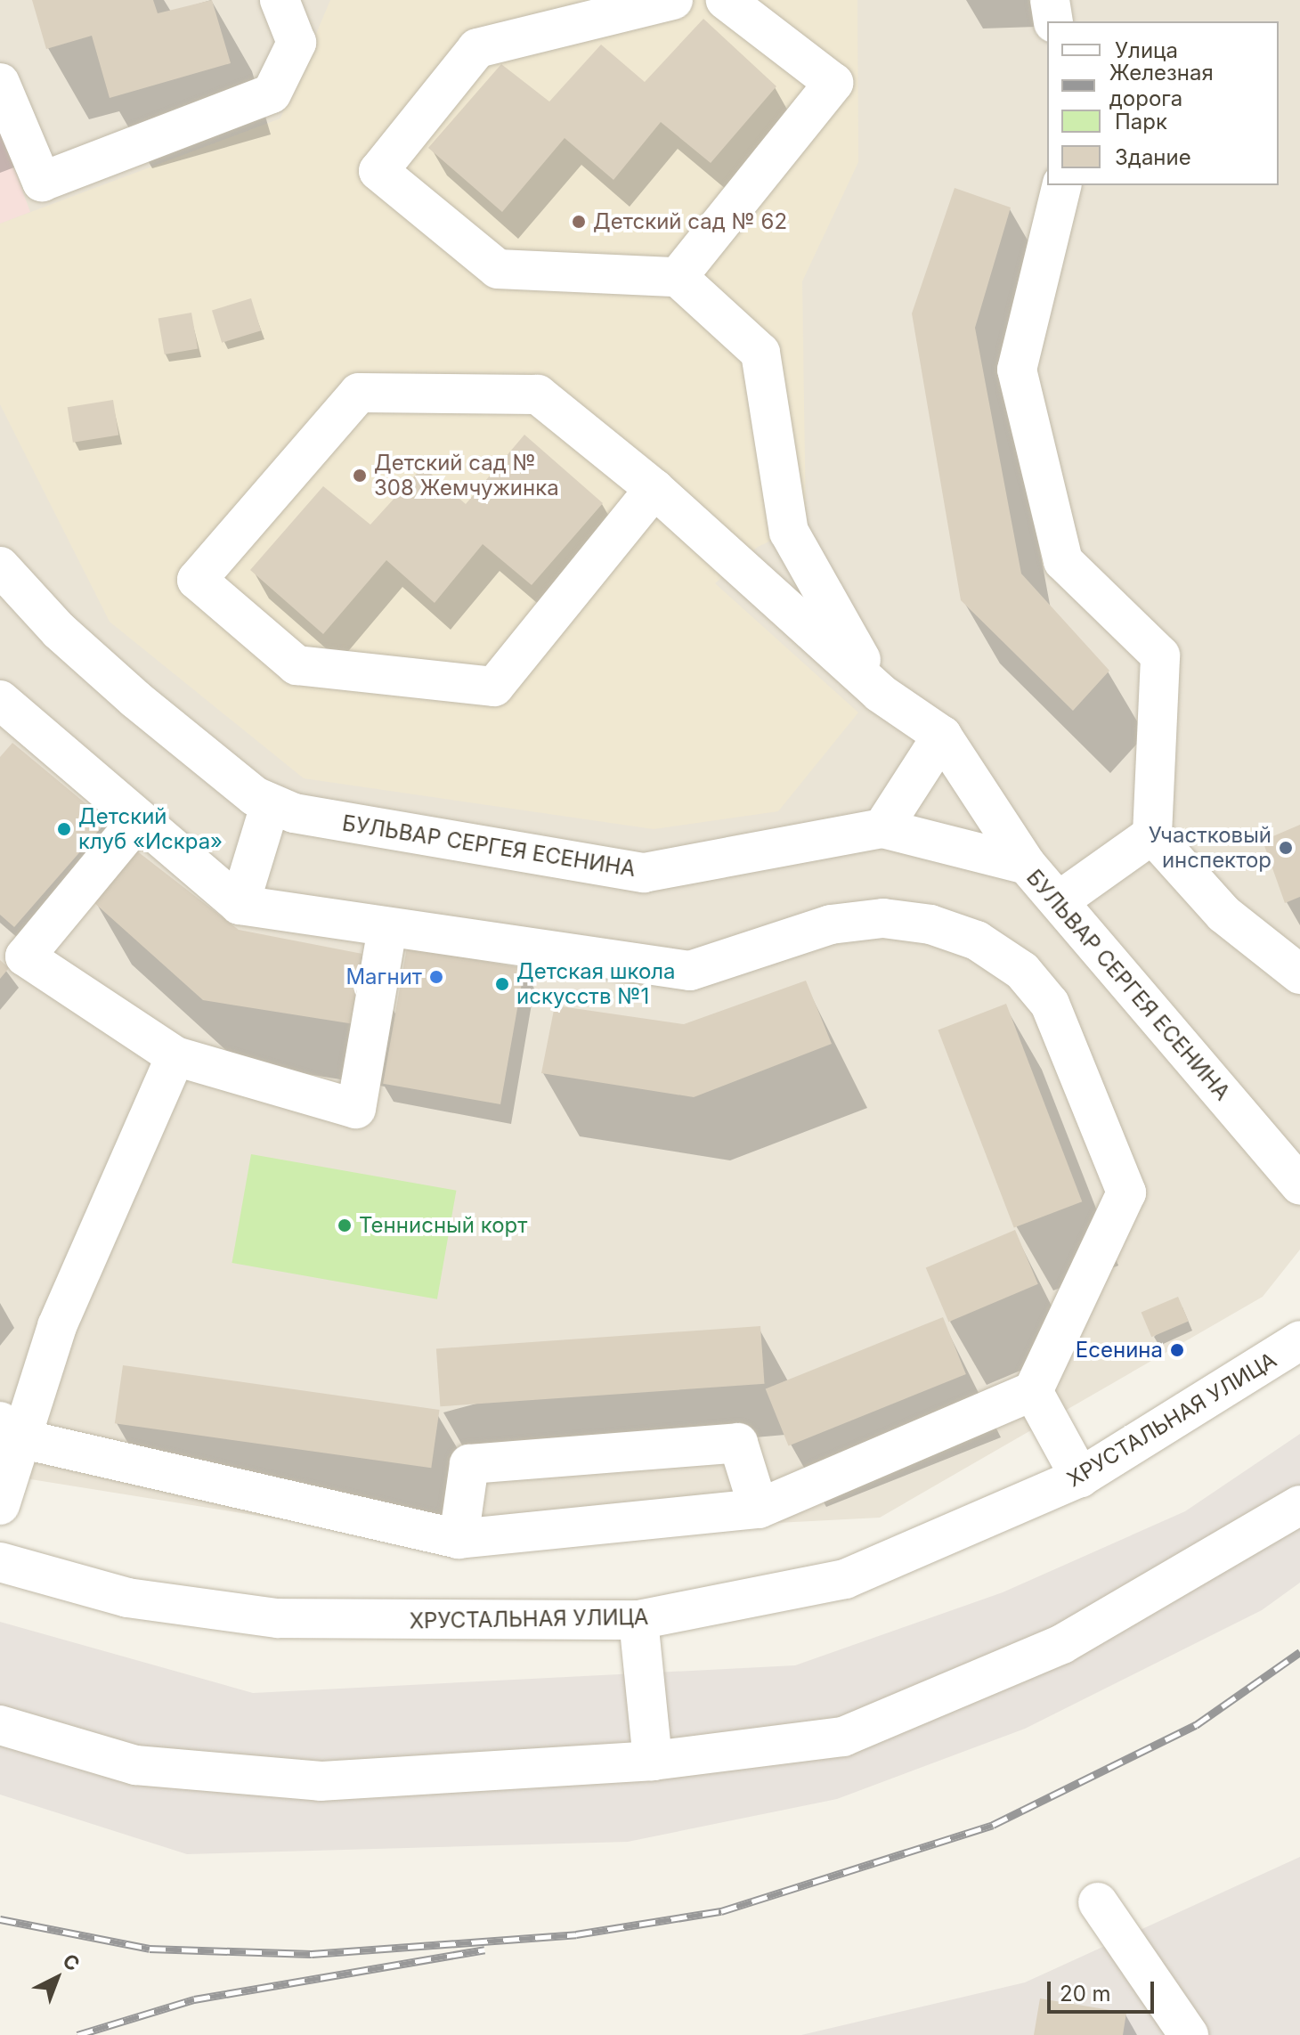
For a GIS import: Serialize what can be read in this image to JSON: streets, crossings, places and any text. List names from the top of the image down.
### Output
{
  "streets": {
    "street": ["БУЛЬВАР СЕРГЕЯ ЕСЕНИНА", "ХРУСТАЛЬНАЯ УЛИЦА"]
  },
  "places": [
    "Детский сад № 62",
    "Детский сад № 308 Жемчужинка",
    "Детский клуб «Искра»",
    "Участковый инспектор",
    "Магнит",
    "Детская школа искусств №1",
    "Теннисный корт",
    "Есенина"
  ],
  "legend": [
    "Улица",
    "Железная дорога",
    "Парк",
    "Здание"
  ],
  "scale_bar": "20 m",
  "north": "top right"
}
